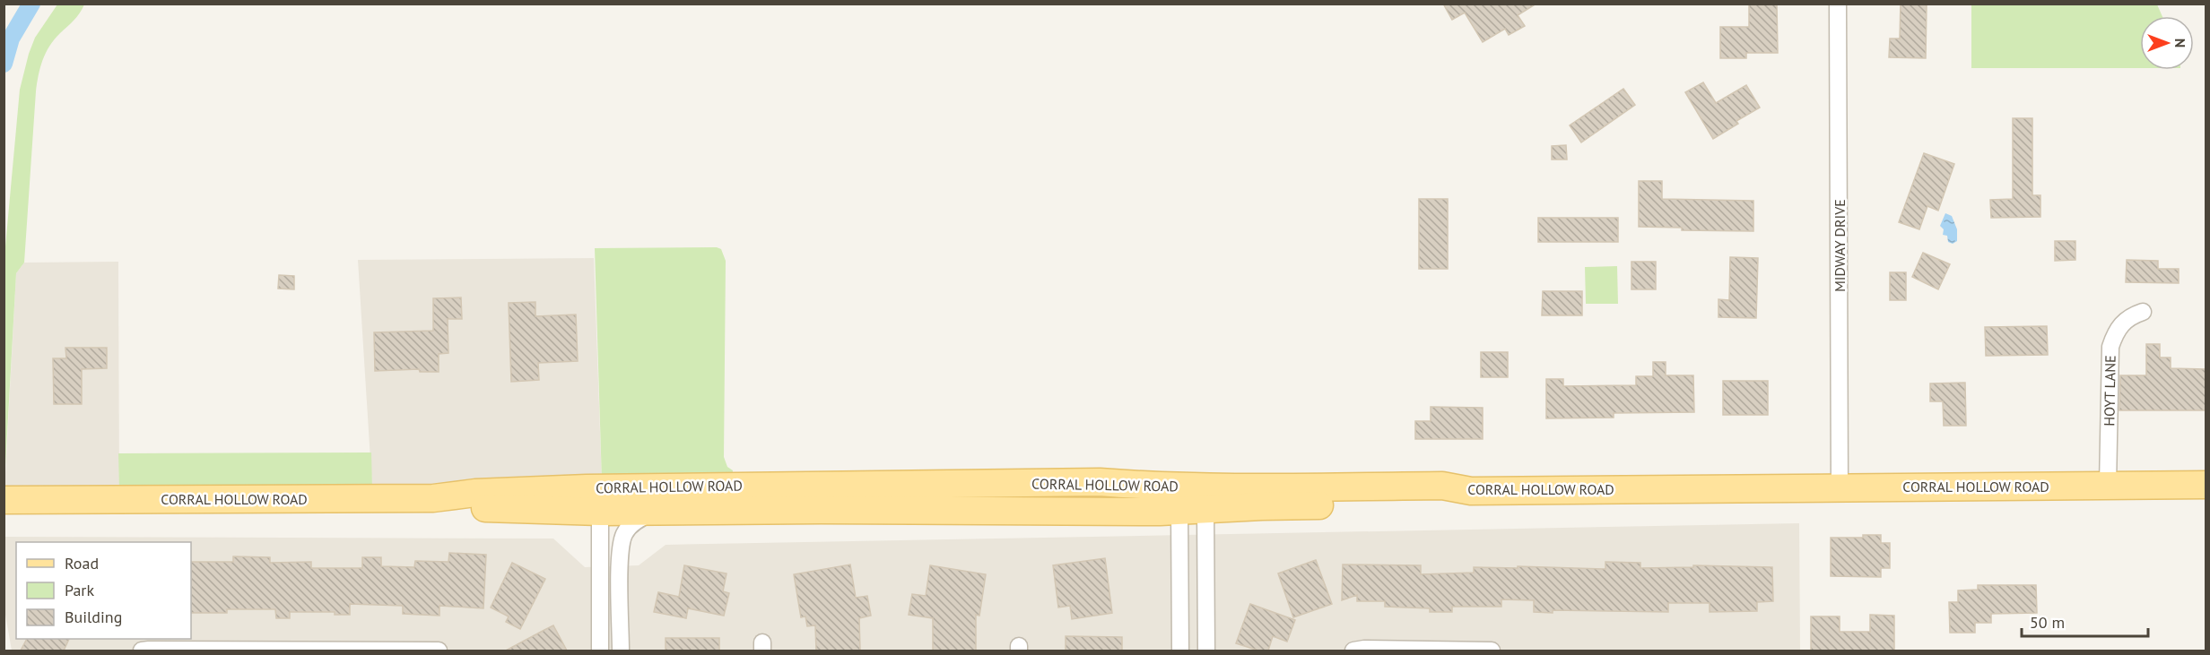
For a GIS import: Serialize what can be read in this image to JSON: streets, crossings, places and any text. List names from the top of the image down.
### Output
{
  "streets": {
    "main road": ["CORRAL HOLLOW ROAD"],
    "street": ["MIDWAY DRIVE", "HOYT LANE"]
  },
  "crossings": [
    ["MIDWAY DRIVE", "CORRAL HOLLOW ROAD"],
    ["HOYT LANE", "CORRAL HOLLOW ROAD"]
  ],
  "legend": ["Road", "Park", "Building"],
  "scale_bar": "50 m",
  "north": "right"
}
